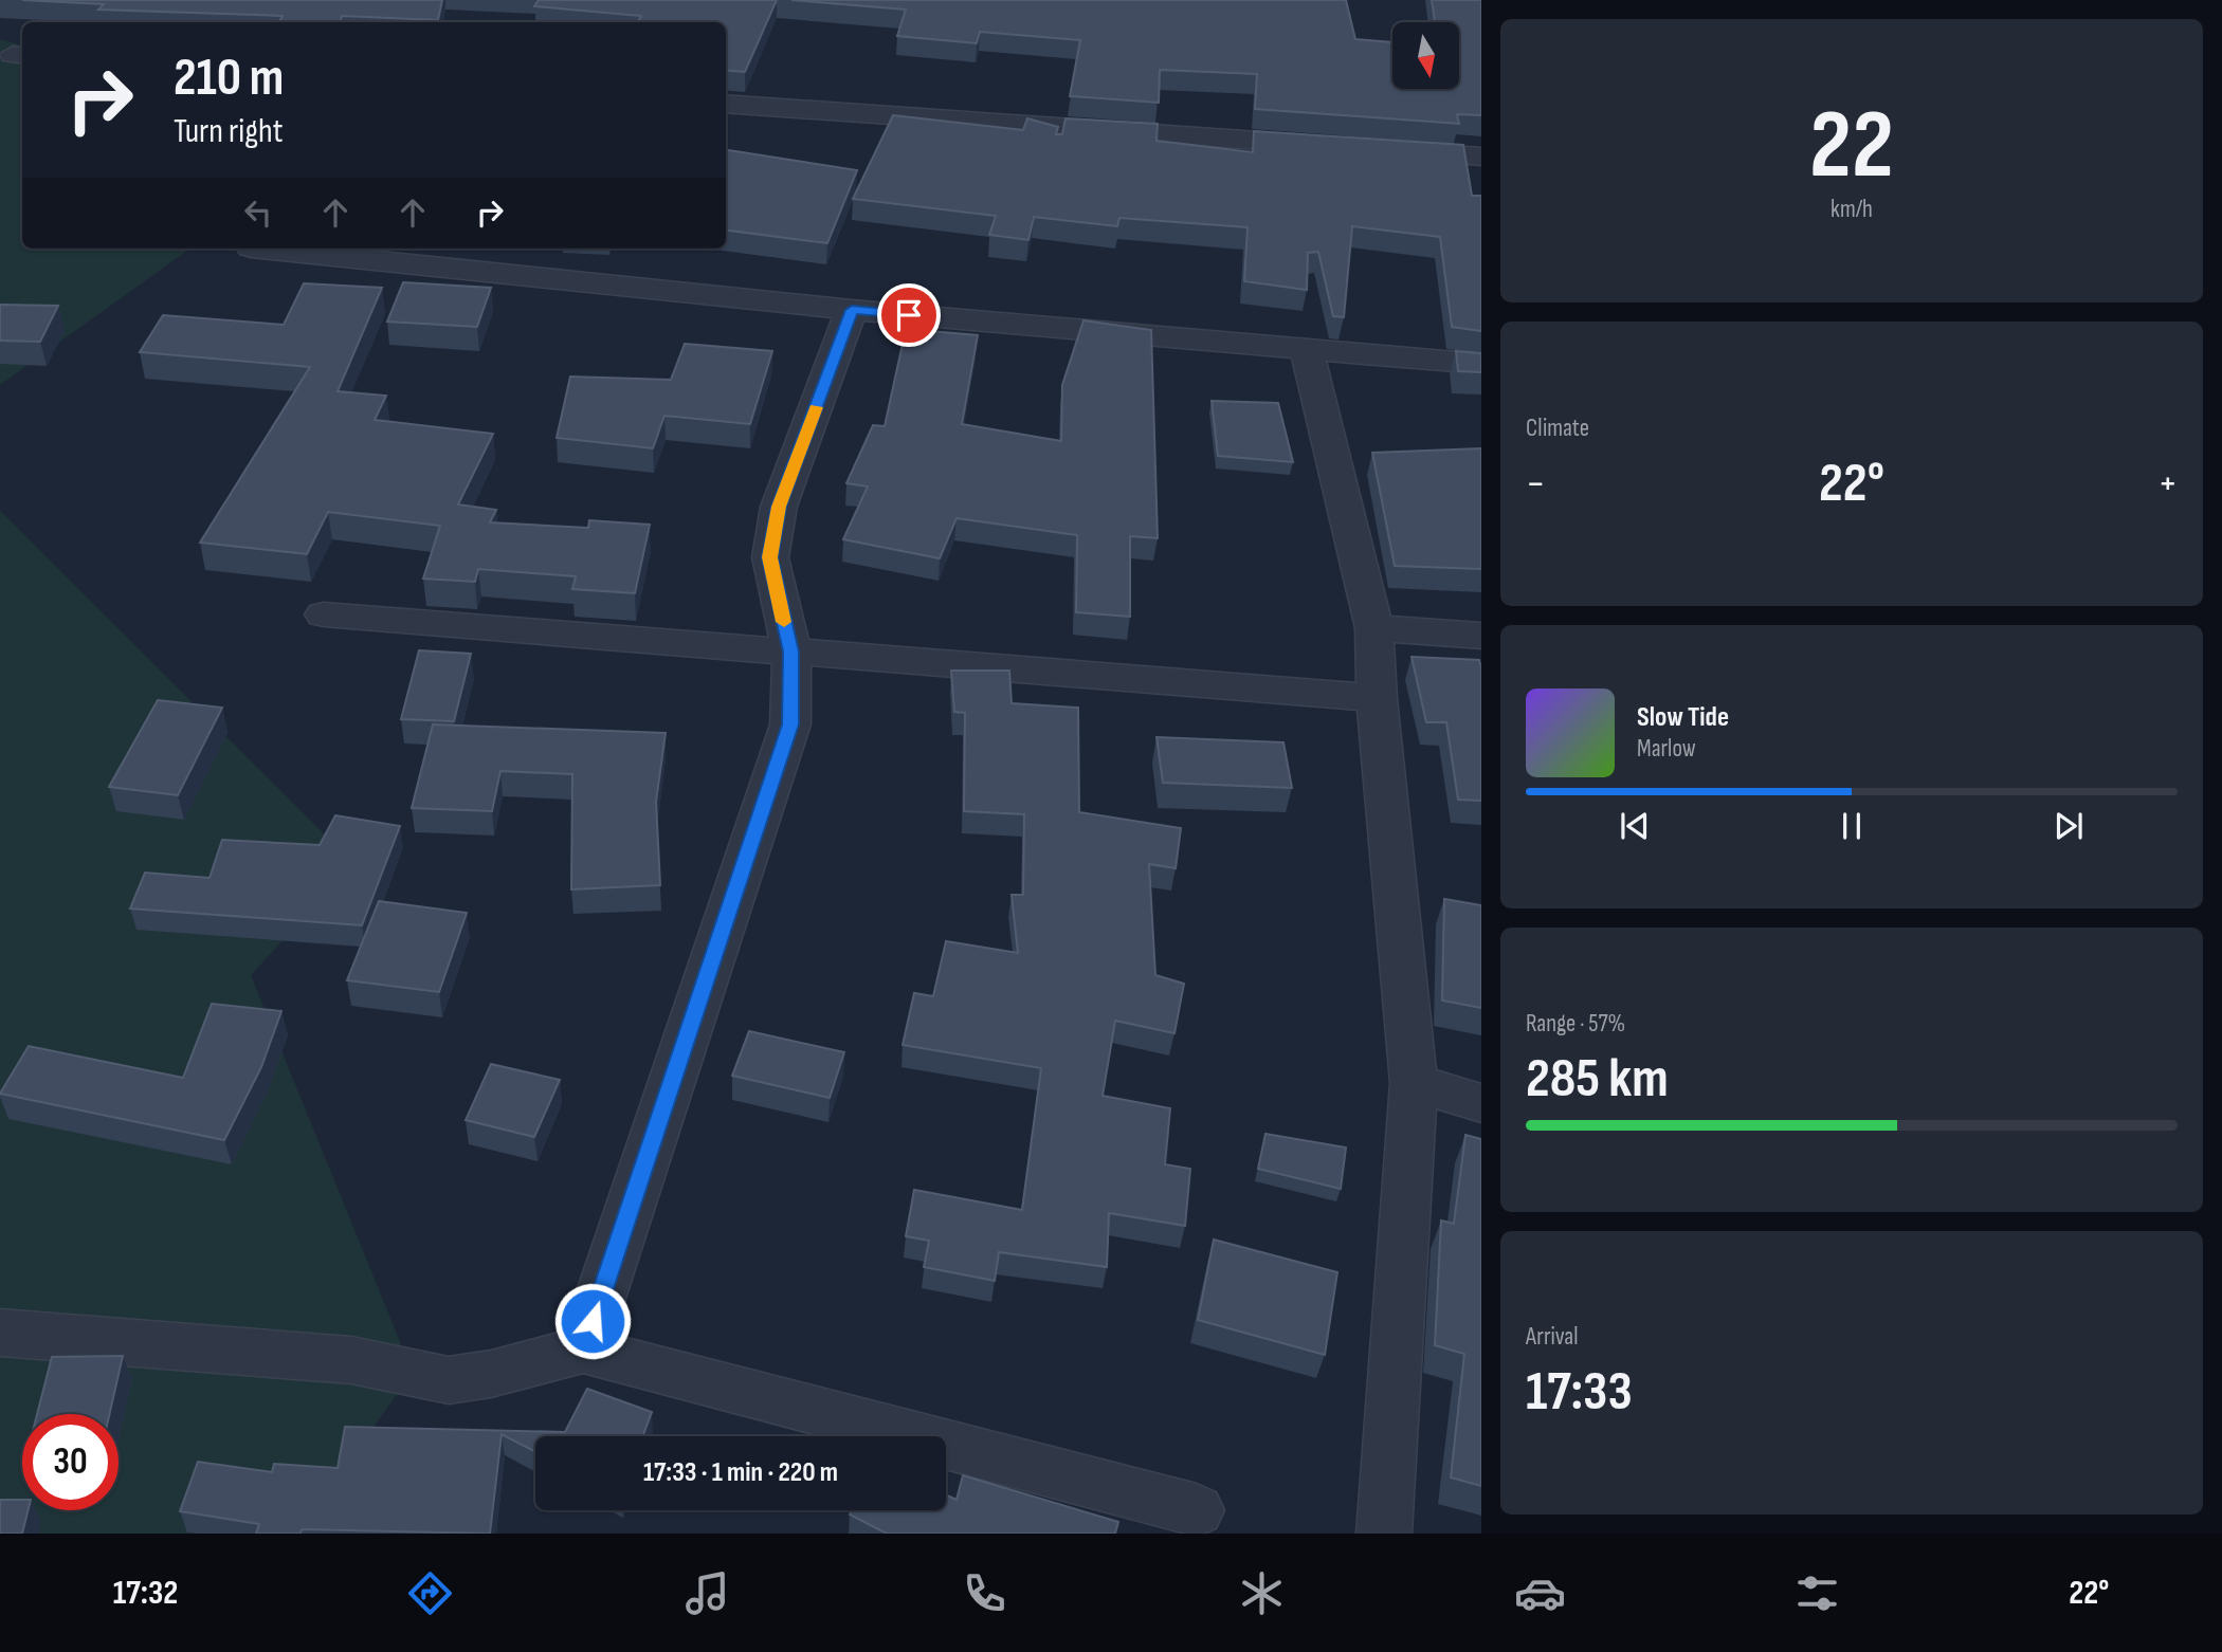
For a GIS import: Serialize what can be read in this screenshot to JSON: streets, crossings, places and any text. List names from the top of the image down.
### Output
{
  "north": "bottom",
  "page": {
    "tile": [
      ["22", "km/h"],
      "Climate",
      ["Range · 57%", "285 km"],
      ["Arrival", "17:33"]
    ],
    "turn": ["210 m", "Turn right"],
    "heat": ["−", "22°", "+"],
    "song": ["Slow Tide", "Marlow"],
    "limit": "30",
    "trip": "17:33 · 1 min · 220 m",
    "tabs": ["17:32", "22°"]
  }
}
